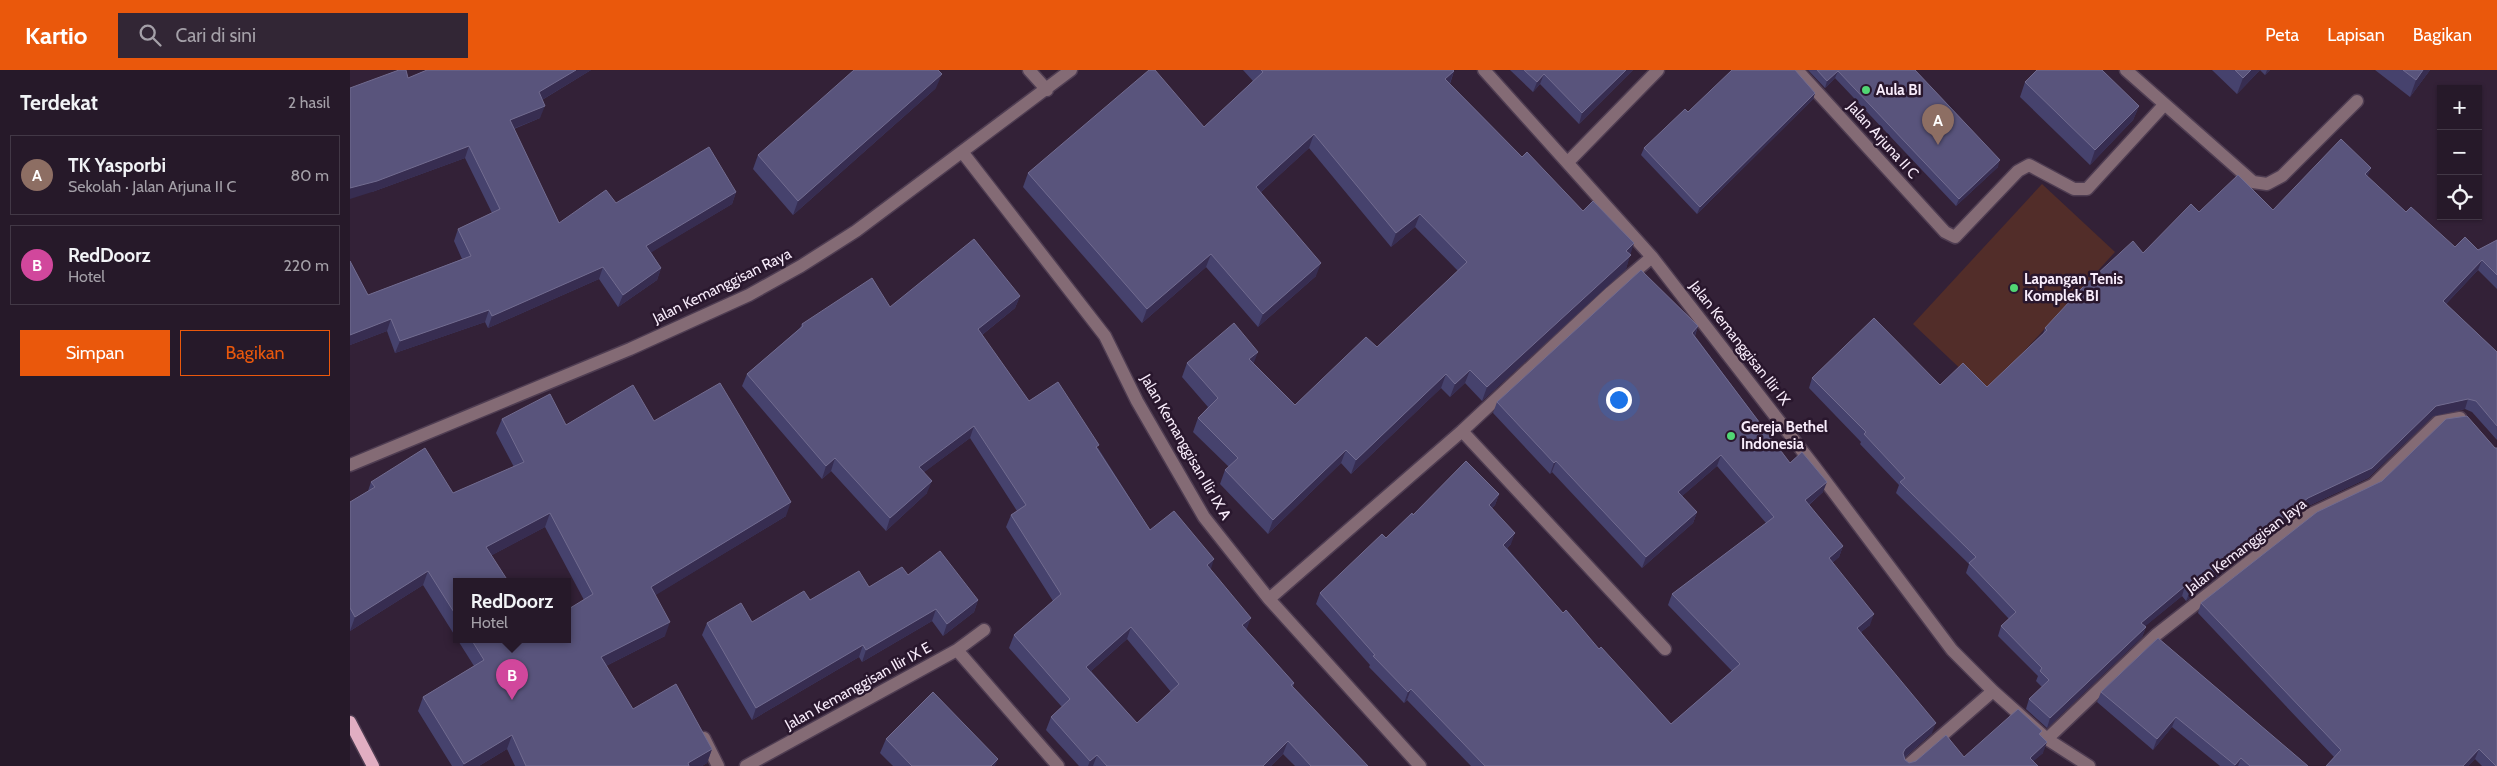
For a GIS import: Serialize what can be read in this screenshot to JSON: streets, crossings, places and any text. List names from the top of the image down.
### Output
{
  "streets": {
    "street": [
      "Jalan Arjuna II C",
      "Jalan Kemanggisan Raya",
      "Jalan Kemanggisan Ilir IX",
      "Jalan Kemanggisan Ilir IX A",
      "Jalan Kemanggisan Jaya",
      "Jalan Kemanggisan Ilir IX E"
    ]
  },
  "crossings": [
    ["Jalan Kemanggisan Raya", "Jalan Kemanggisan Ilir IX A"],
    ["Jalan Kemanggisan Ilir IX", "Jalan Kemanggisan Jaya"]
  ],
  "places": ["Aula BI", "Lapangan Tenis Komplek BI", "Gereja Bethel Indonesia"],
  "page": {
    "header": "Kartio",
    "search": "Cari di sini",
    "nav": ["Peta", "Lapisan", "Bagikan"],
    "heading": ["Terdekat", "2 hasil"],
    "map_buttons": ["+", "−"],
    "pins": ["A", "B"],
    "list": [
      {
        "mark": "A",
        "name": "TK Yasporbi",
        "note": "Sekolah · Jalan Arjuna II C",
        "value": "80 m"
      },
      {
        "mark": "B",
        "name": "RedDoorz",
        "note": "Hotel",
        "value": "220 m"
      }
    ],
    "buttons": ["Simpan", "Bagikan"],
    "popup": ["RedDoorz", "Hotel"]
  }
}
